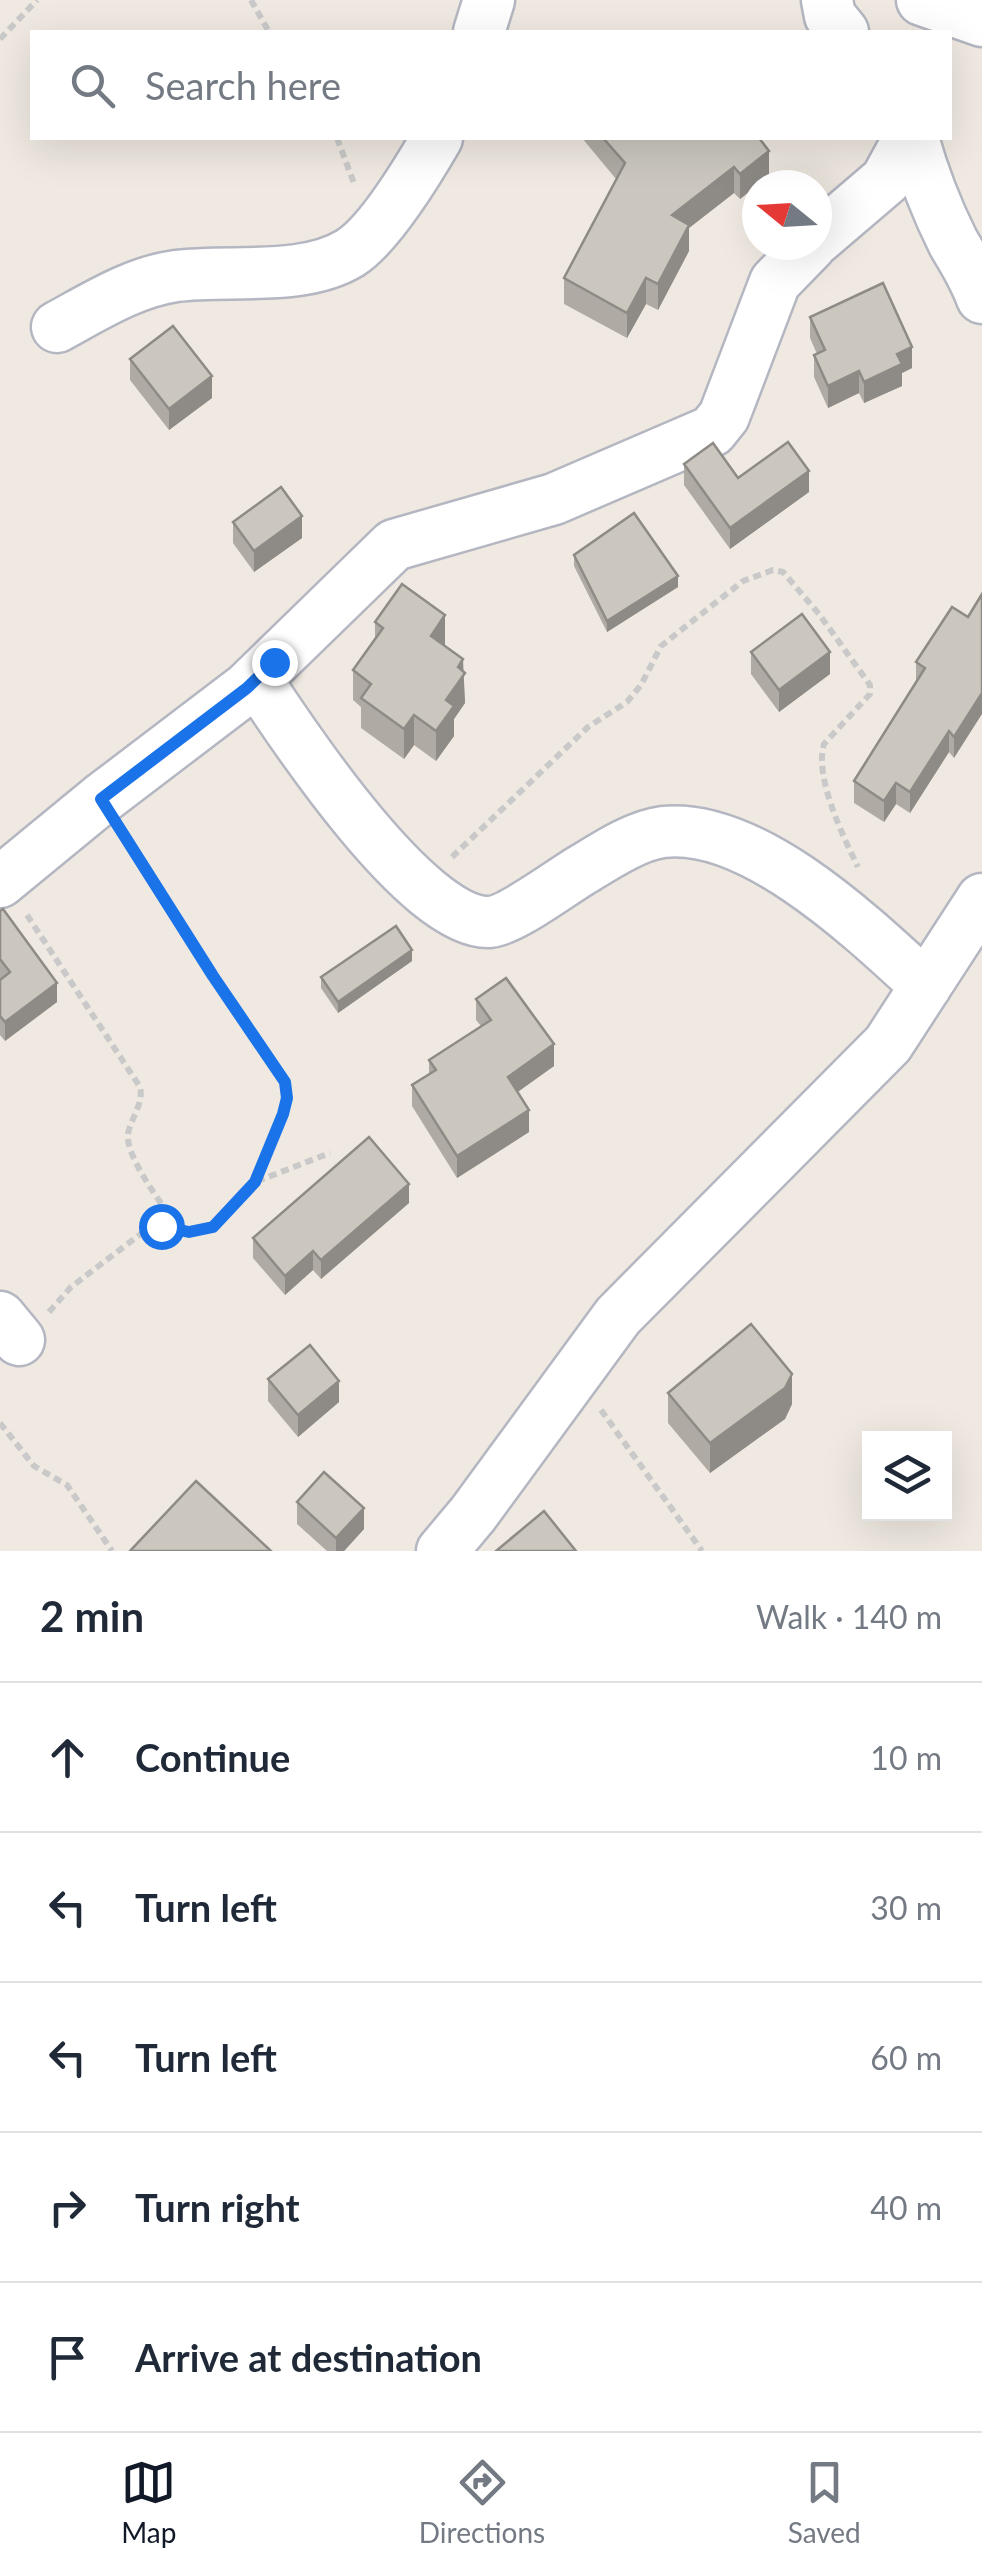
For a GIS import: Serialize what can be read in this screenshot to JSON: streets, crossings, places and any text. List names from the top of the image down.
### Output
{
  "north": "left",
  "page": {
    "search": "Search here",
    "heading": ["2 min", "Walk · 140 m"],
    "list": [
      ["Continue", "10 m"],
      ["Turn left", "30 m"],
      ["Turn left", "60 m"],
      ["Turn right", "40 m"],
      "Arrive at destination"
    ],
    "nav": ["Map", "Directions", "Saved"]
  }
}
